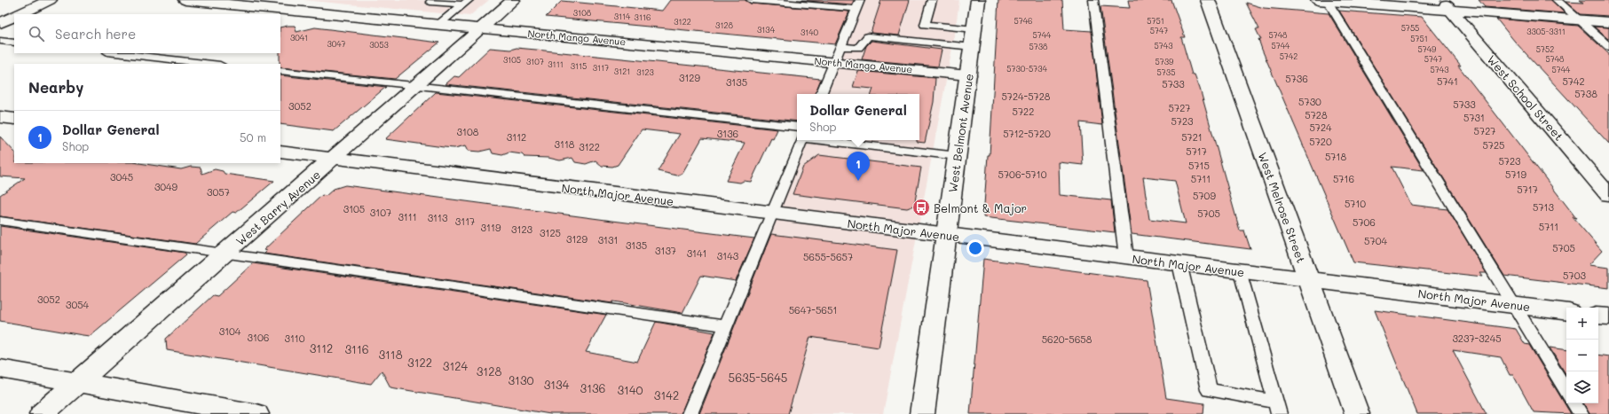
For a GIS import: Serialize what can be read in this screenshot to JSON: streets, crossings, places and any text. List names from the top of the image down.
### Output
{
  "streets": {
    "street": [
      "North Mango Avenue",
      "West School Street",
      "West Belmont Avenue",
      "North Major Avenue",
      "West Barry Avenue",
      "West Melrose Street"
    ]
  },
  "crossings": [
    ["North Mango Avenue", "West Belmont Avenue"],
    ["North Mango Avenue", "West Barry Avenue"],
    ["West Belmont Avenue", "North Major Avenue"],
    ["North Major Avenue", "West Barry Avenue"],
    ["North Major Avenue", "West Melrose Street"]
  ],
  "places": {
    "bus stop": ["Belmont & Major"]
  },
  "house_numbers": [
    "3108",
    "3114",
    "3116",
    "5746",
    "5751",
    "3122",
    "3128",
    "5755",
    "3134",
    "5747",
    "3305-3311",
    "3140",
    "5744",
    "5748",
    "3041",
    "5751",
    "3047",
    "3053",
    "5743",
    "5744",
    "5738",
    "5749",
    "5752",
    "5742",
    "5747",
    "5748",
    "3105",
    "3107",
    "5739",
    "3111",
    "3115",
    "3117",
    "5730-5734",
    "5743",
    "5744",
    "3121",
    "3123",
    "5735",
    "3129",
    "5736",
    "5741",
    "5742",
    "3135",
    "5733",
    "5738",
    "5724-5728",
    "5730",
    "5733",
    "3052",
    "5727",
    "5722",
    "5728",
    "5731",
    "5723",
    "5724",
    "5727",
    "3108",
    "3136",
    "5712-5720",
    "3112",
    "5721",
    "5720",
    "3118",
    "5725",
    "3122",
    "5717",
    "5718",
    "5723",
    "5715",
    "5706-5710",
    "5719",
    "3045",
    "5711",
    "5716",
    "3049",
    "5717",
    "3057",
    "5709",
    "5710",
    "5713",
    "3105",
    "3107",
    "5705",
    "3111",
    "3113",
    "3117",
    "5706",
    "5711",
    "3119",
    "3123",
    "3125",
    "3129",
    "3131",
    "5704",
    "3135",
    "5705",
    "3137",
    "3141",
    "3143",
    "5655-5657",
    "5703",
    "3052",
    "3054",
    "5647-5651",
    "3104",
    "3106",
    "3110",
    "3237-3245",
    "5620-5658",
    "3112",
    "3116",
    "3118",
    "3122",
    "3124",
    "3128",
    "5635-5645",
    "3130",
    "3134",
    "3136",
    "3140",
    "3142"
  ],
  "page": {
    "search": "Search here",
    "heading": "Nearby",
    "popup": ["Dollar General", "Shop"],
    "list": [
      {
        "mark": "1",
        "name": "Dollar General",
        "note": "Shop",
        "value": "50 m"
      }
    ],
    "pins": "1",
    "map_buttons": ["+", "−"]
  }
}
